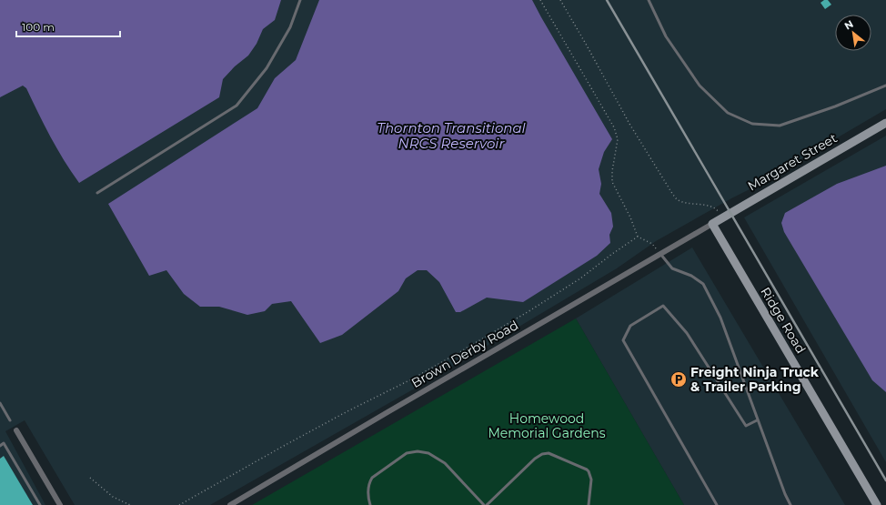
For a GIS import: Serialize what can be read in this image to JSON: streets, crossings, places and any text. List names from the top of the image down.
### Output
{
  "streets": {
    "street": ["Margaret Street", "Ridge Road", "Brown Derby Road"]
  },
  "crossings": [
    ["Margaret Street", "Ridge Road"],
    ["Margaret Street", "Brown Derby Road"],
    ["Ridge Road", "Brown Derby Road"]
  ],
  "water": ["Thornton Transitional NRCS Reservoir"],
  "parks": ["Homewood Memorial Gardens"],
  "places": {
    "parking": ["Freight Ninja Truck & Trailer Parking"]
  },
  "scale_bar": "100 m",
  "north": "top left"
}
